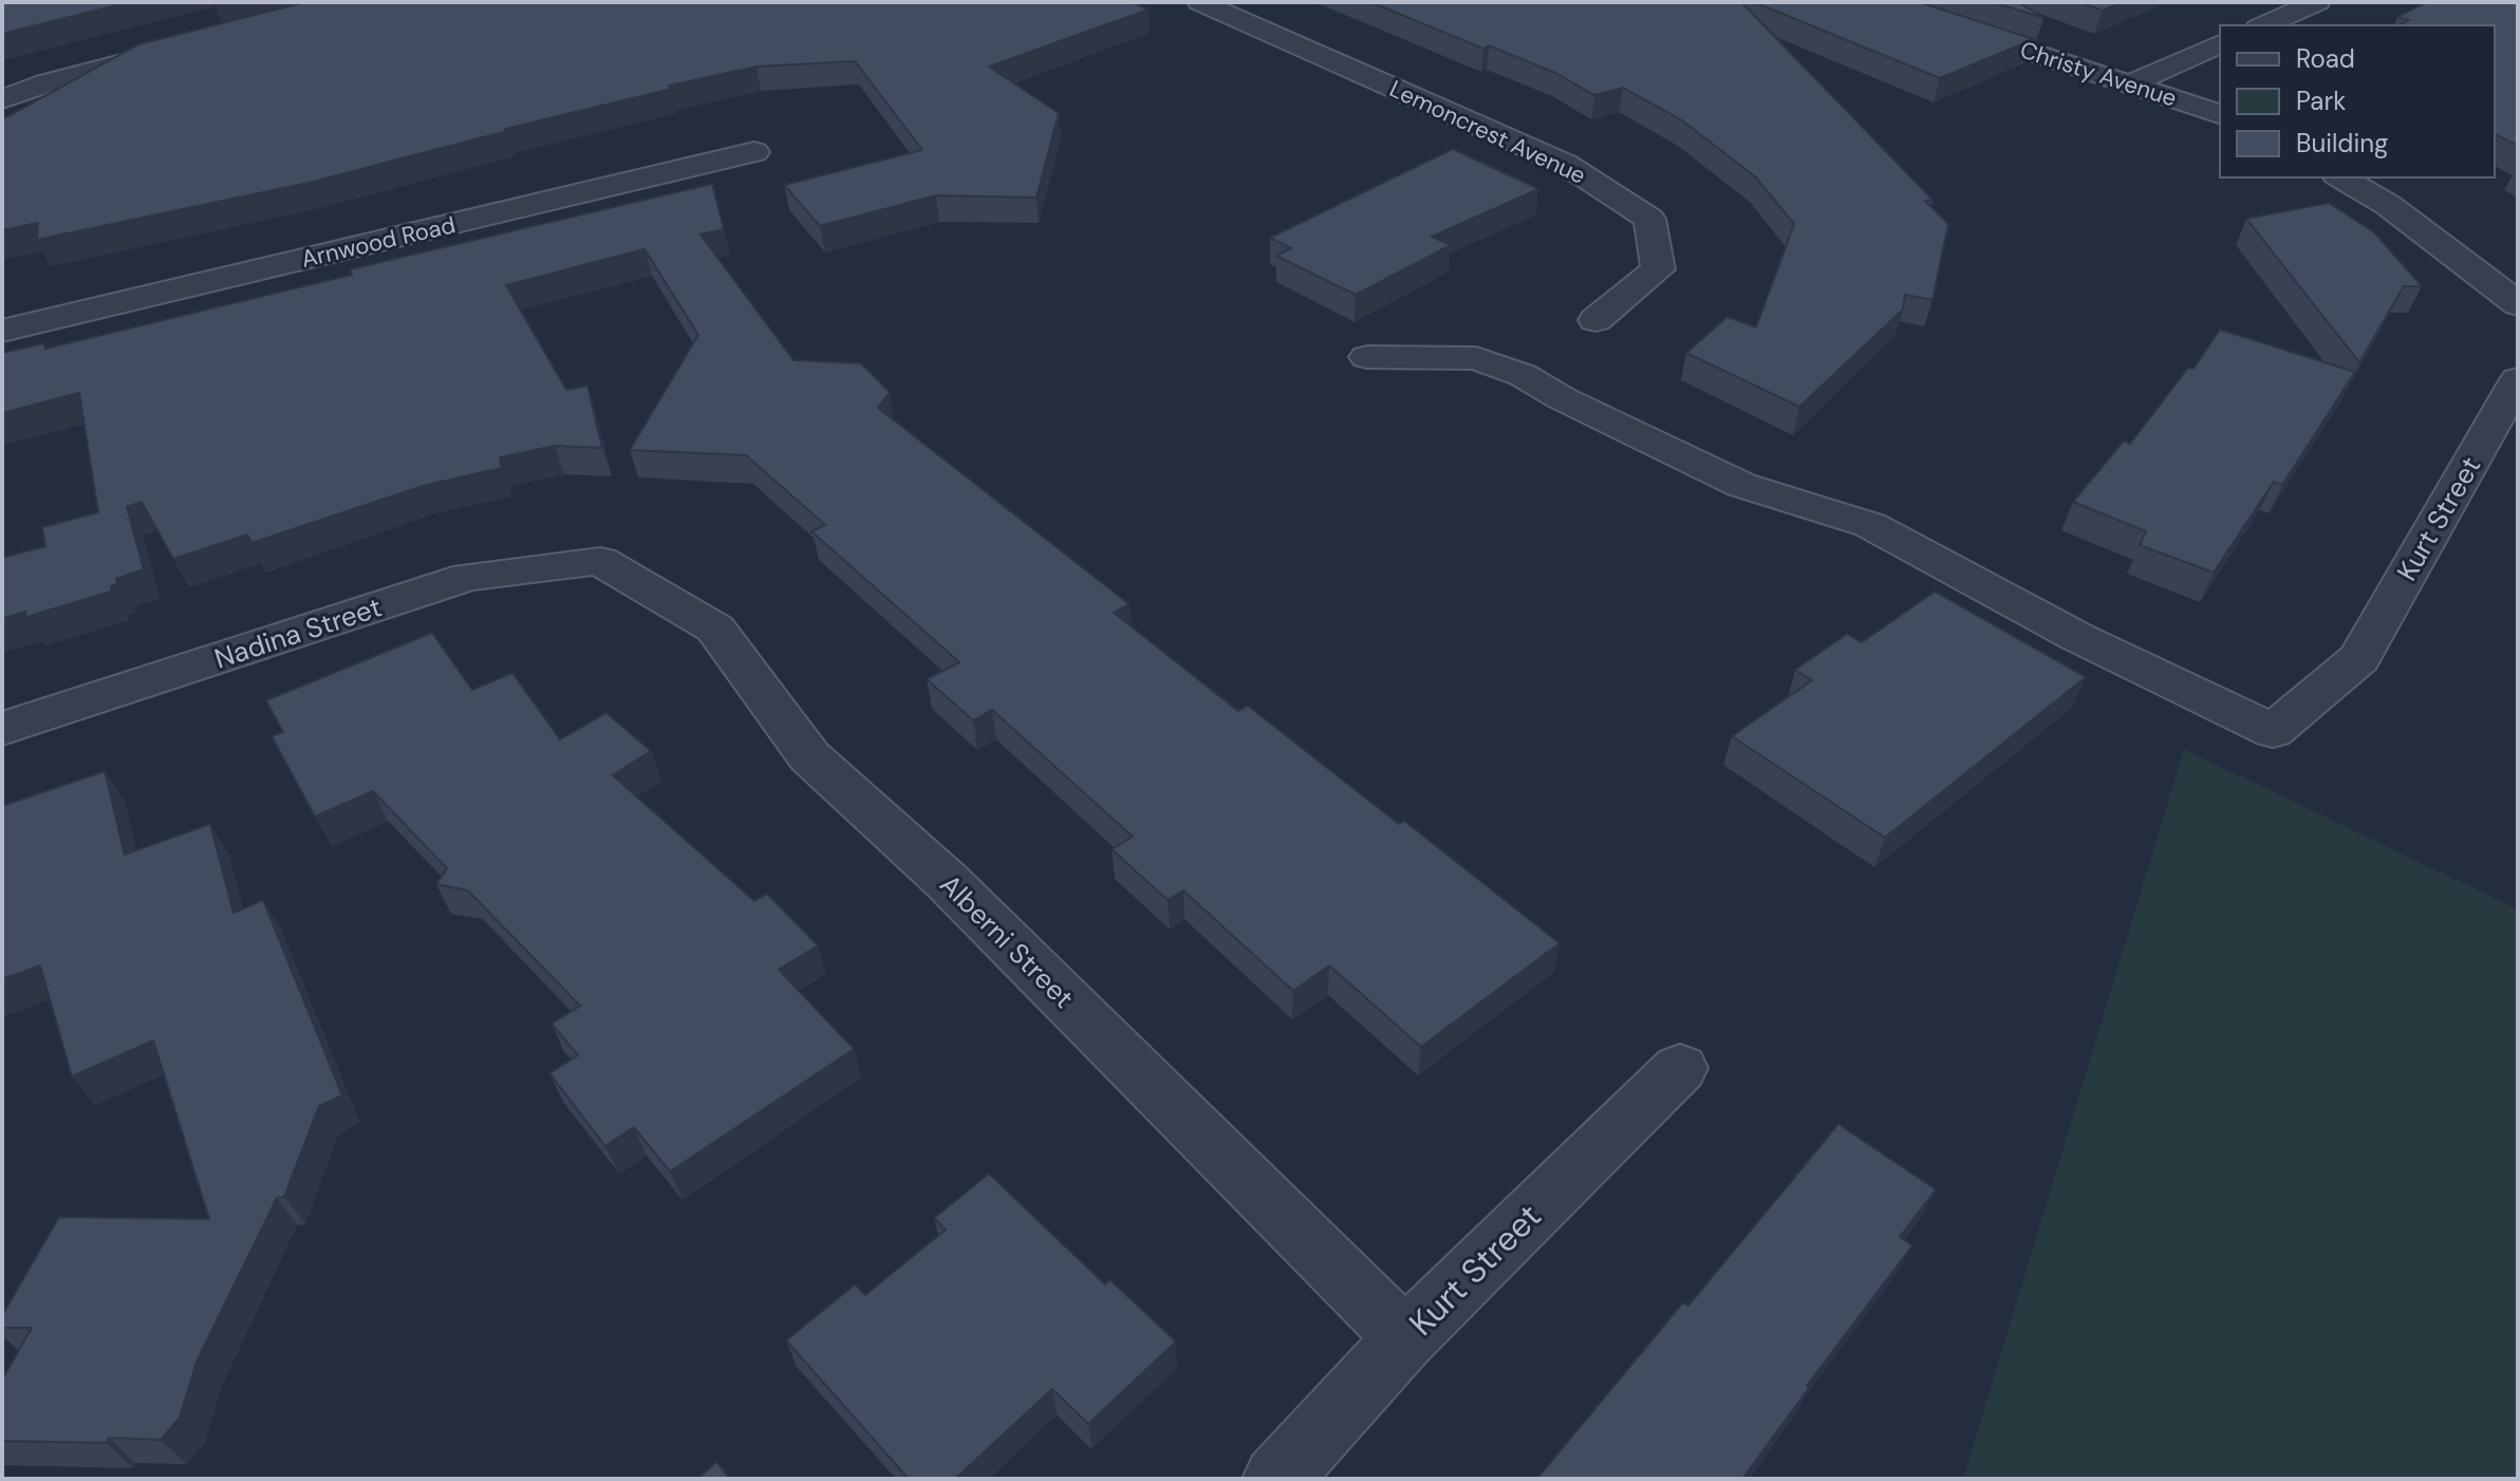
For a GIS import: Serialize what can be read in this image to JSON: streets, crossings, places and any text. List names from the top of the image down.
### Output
{
  "streets": {
    "street": [
      "Christy Avenue",
      "Lemoncrest Avenue",
      "Arnwood Road",
      "Kurt Street",
      "Nadina Street",
      "Alberni Street"
    ]
  },
  "crossings": [
    ["Kurt Street", "Alberni Street"],
    ["Nadina Street", "Alberni Street"]
  ],
  "legend": ["Road", "Park", "Building"]
}
